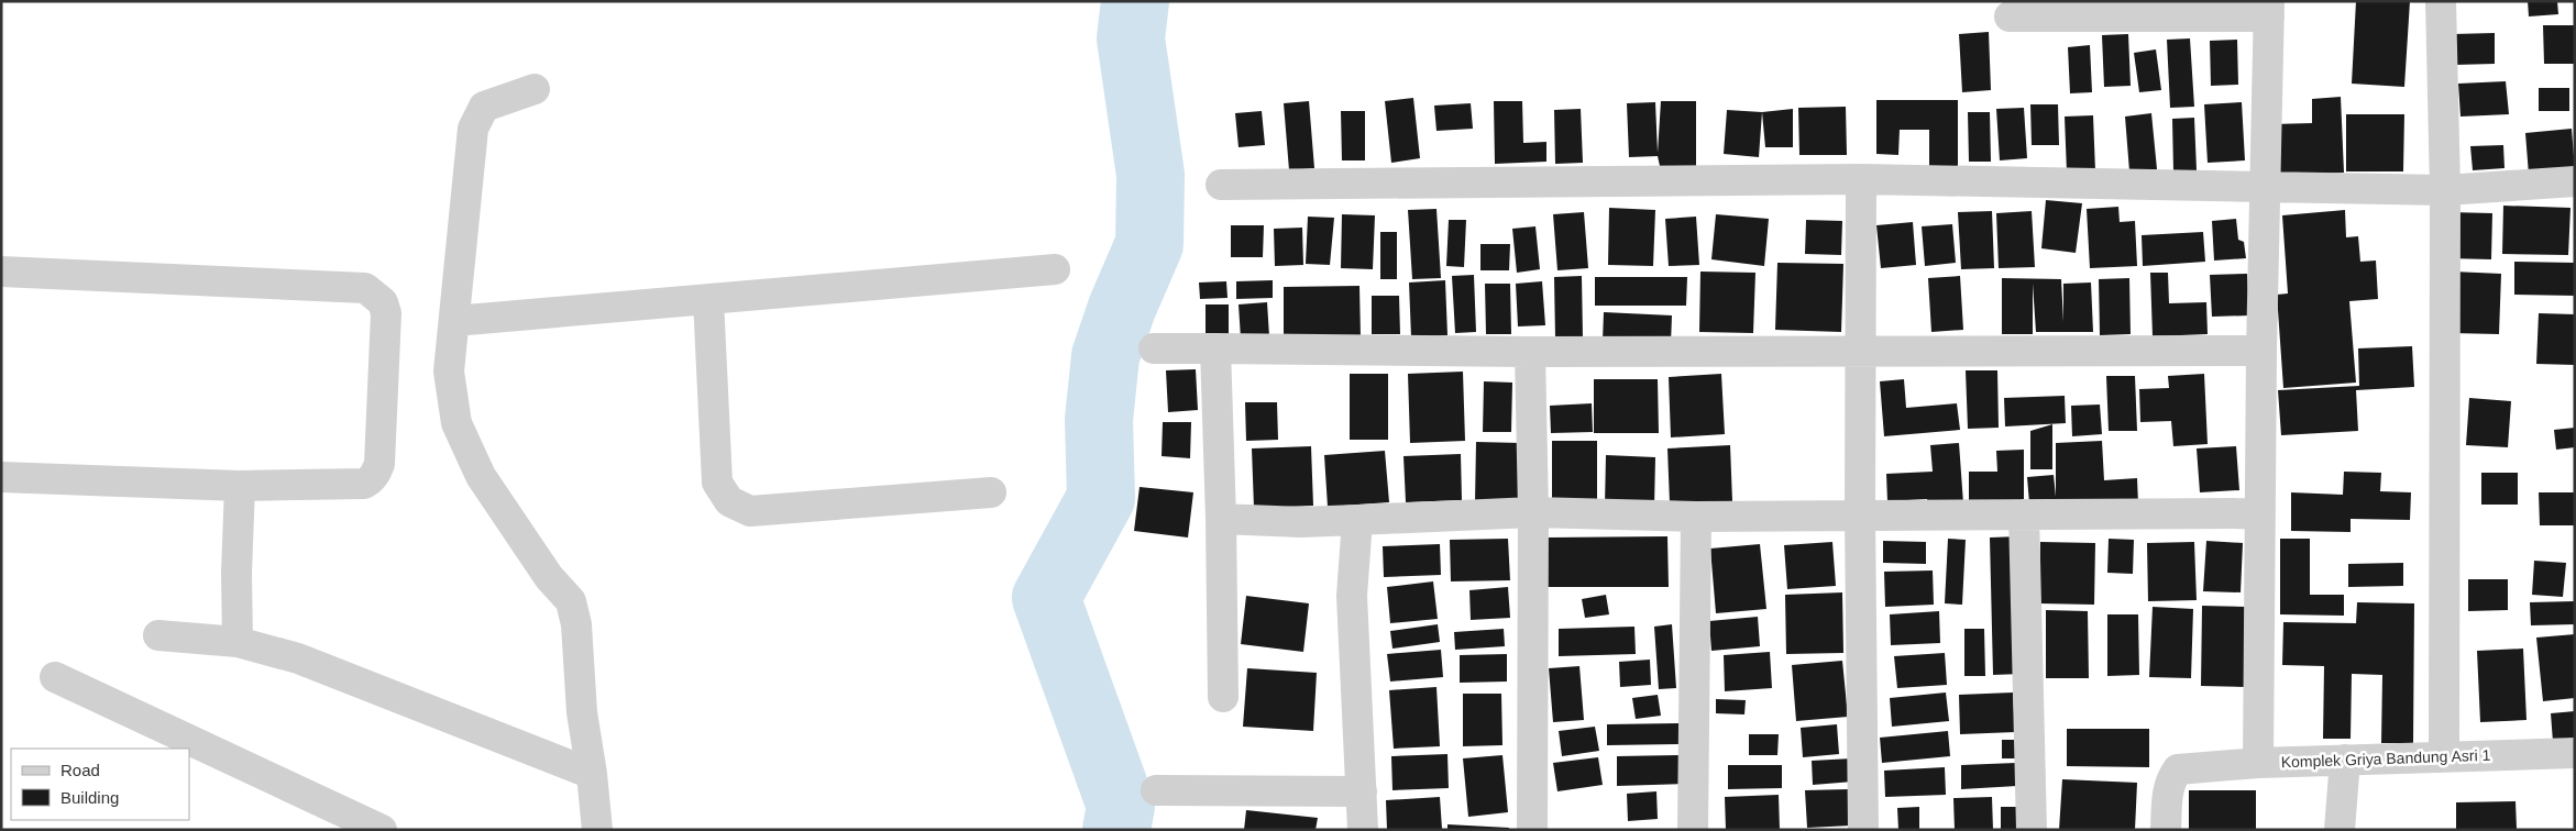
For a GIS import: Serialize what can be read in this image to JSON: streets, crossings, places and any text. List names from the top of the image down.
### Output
{
  "streets": {
    "street": ["Komplek Griya Bandung Asri 1"]
  },
  "legend": ["Road", "Building"]
}
